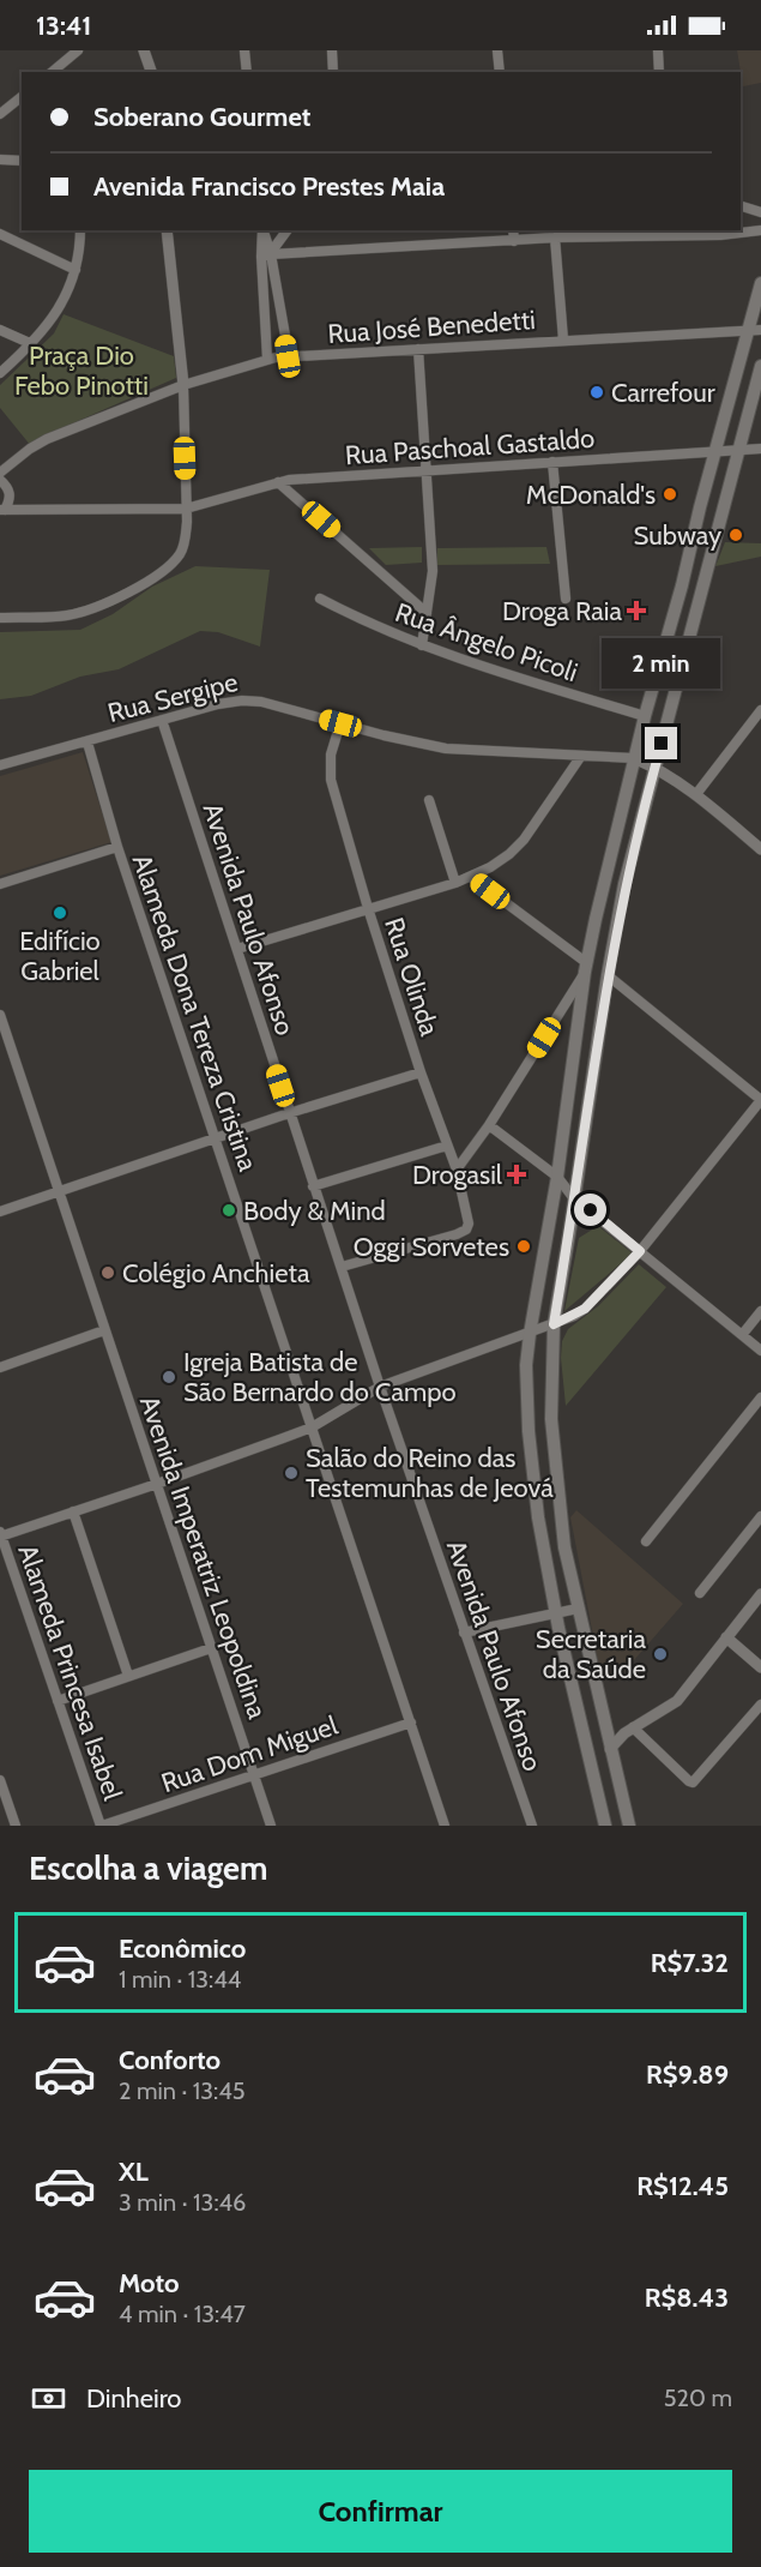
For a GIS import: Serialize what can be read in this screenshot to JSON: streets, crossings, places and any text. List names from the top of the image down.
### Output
{
  "streets": {
    "street": [
      "Rua José Benedetti",
      "Rua Paschoal Gastaldo",
      "Rua Ângelo Picoli",
      "Rua Sergipe",
      "Avenida Paulo Afonso",
      "Rua Olinda",
      "Alameda Dona Tereza Cristina",
      "Avenida Imperatriz Leopoldina",
      "Alameda Princesa Isabel",
      "Rua Dom Miguel"
    ]
  },
  "crossings": [
    ["Rua Sergipe", "Avenida Paulo Afonso"],
    ["Rua Sergipe", "Rua Olinda"],
    ["Rua Sergipe", "Alameda Dona Tereza Cristina"],
    ["Avenida Paulo Afonso", "Rua Olinda"],
    ["Alameda Dona Tereza Cristina", "Rua Dom Miguel"],
    ["Avenida Imperatriz Leopoldina", "Rua Dom Miguel"],
    ["Alameda Princesa Isabel", "Rua Dom Miguel"]
  ],
  "parks": ["Praça Dio Febo Pinotti"],
  "places": {
    "other": [
      "Carrefour",
      "McDonald's",
      "Subway",
      "Edifício Gabriel",
      "Body & Mind",
      "Oggi Sorvetes",
      "Colégio Anchieta",
      "Igreja Batista de São Bernardo do Campo",
      "Salão do Reino das Testemunhas de Jeová",
      "Secretaria da Saúde"
    ],
    "health": ["Droga Raia", "Drogasil"]
  },
  "page": {
    "status": "13:41",
    "banner": ["Soberano Gourmet", "Avenida Francisco Prestes Maia"],
    "bubble": "2 min",
    "heading": "Escolha a viagem",
    "list": [
      {
        "name": "Econômico",
        "note": "1 min · 13:44",
        "value": "R$7.32"
      },
      {
        "name": "Conforto",
        "note": "2 min · 13:45",
        "value": "R$9.89"
      },
      {
        "name": "XL",
        "note": "3 min · 13:46",
        "value": "R$12.45"
      },
      {
        "name": "Moto",
        "note": "4 min · 13:47",
        "value": "R$8.43"
      }
    ],
    "pay": ["Dinheiro", "520 m"],
    "buttons": "Confirmar"
  }
}
